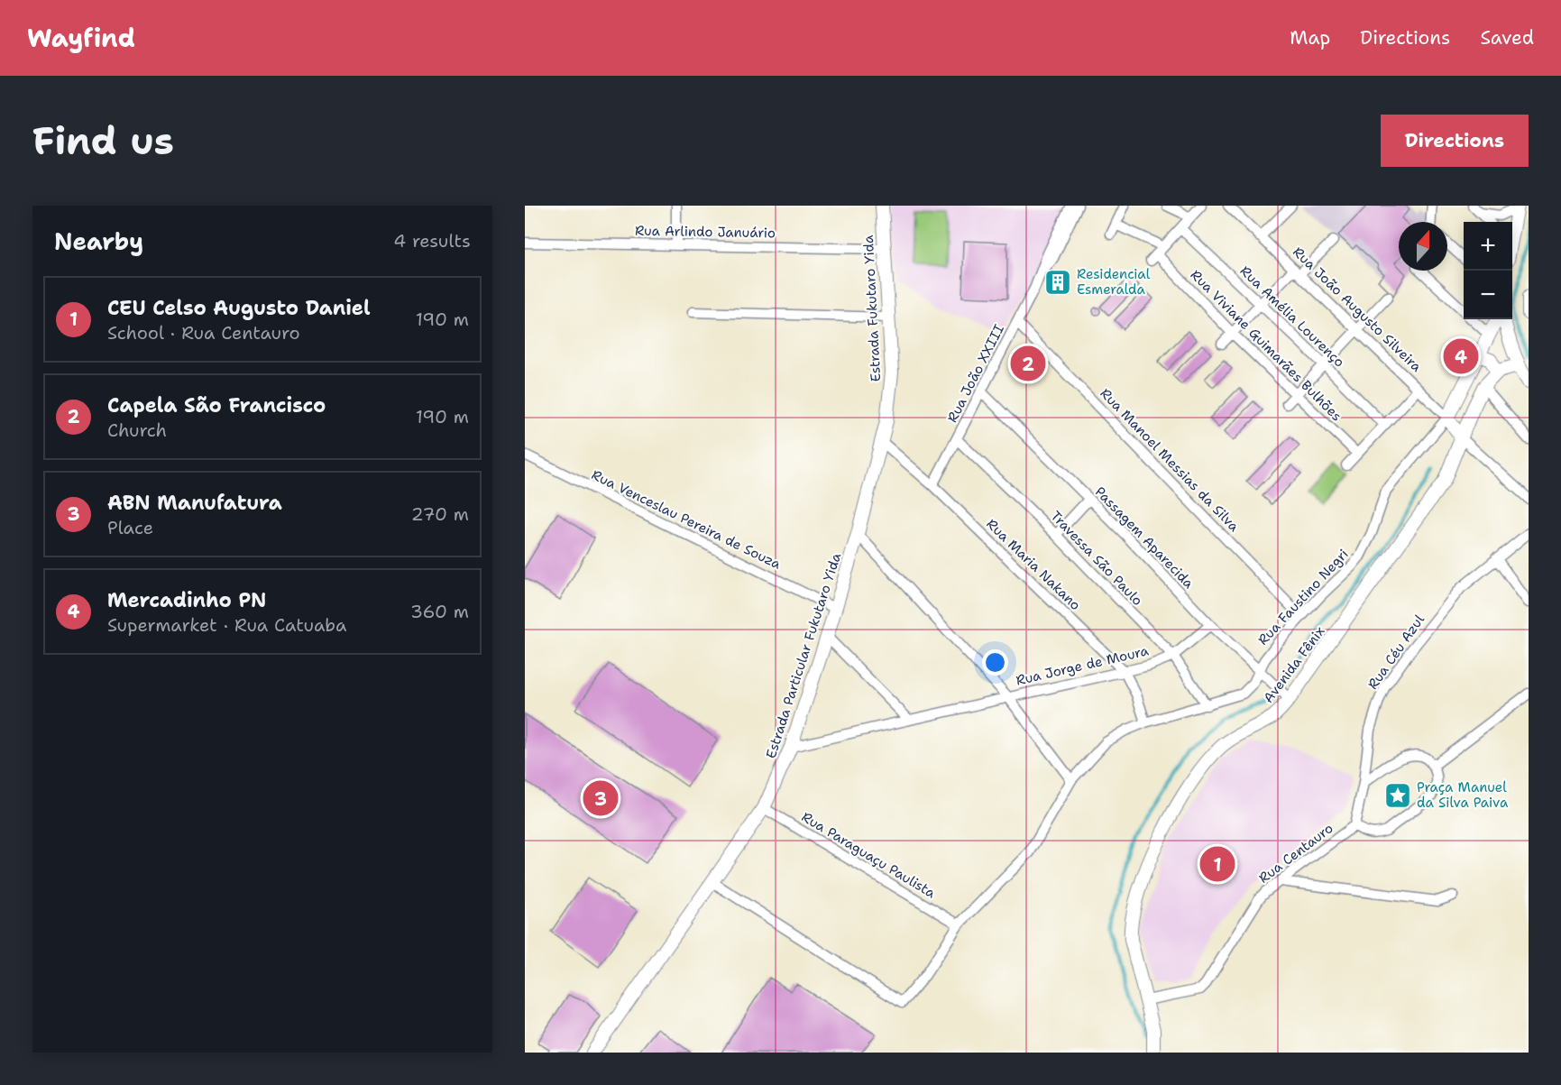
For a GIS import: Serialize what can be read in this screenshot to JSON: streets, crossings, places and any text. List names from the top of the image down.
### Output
{
  "streets": {
    "street": [
      "Rua Arlindo Januário",
      "Estrada Fukutaro Yida",
      "Rua João Augusto Silveira",
      "Rua Amélia Lourenço",
      "Rua Viviane Guimarães Bulhões",
      "Rua João XXIII",
      "Rua Manoel Messias da Silva",
      "Rua Venceslau Pereira de Souza",
      "Passagem Aparecida",
      "Travessa São Paulo",
      "Rua Maria Nakano",
      "Rua Faustino Negri",
      "Rua Céu Azul",
      "Estrada Particular Fukutaro Yida",
      "Avenida Fênix",
      "Rua Jorge de Moura",
      "Rua Centauro",
      "Rua Paraguaçu Paulista"
    ]
  },
  "crossings": [
    ["Rua Arlindo Januário", "Estrada Fukutaro Yida"],
    ["Estrada Fukutaro Yida", "Rua Maria Nakano"],
    ["Estrada Fukutaro Yida", "Estrada Particular Fukutaro Yida"],
    ["Rua João Augusto Silveira", "Rua Faustino Negri"],
    ["Rua João Augusto Silveira", "Avenida Fênix"],
    ["Rua João XXIII", "Rua Manoel Messias da Silva"],
    ["Rua João XXIII", "Passagem Aparecida"],
    ["Rua João XXIII", "Travessa São Paulo"],
    ["Rua João XXIII", "Rua Maria Nakano"],
    ["Rua Manoel Messias da Silva", "Rua Faustino Negri"],
    ["Rua Venceslau Pereira de Souza", "Estrada Particular Fukutaro Yida"],
    ["Passagem Aparecida", "Rua Faustino Negri"],
    ["Passagem Aparecida", "Avenida Fênix"],
    ["Passagem Aparecida", "Rua Jorge de Moura"],
    ["Travessa São Paulo", "Rua Faustino Negri"],
    ["Travessa São Paulo", "Rua Jorge de Moura"],
    ["Rua Maria Nakano", "Rua Faustino Negri"],
    ["Rua Maria Nakano", "Estrada Particular Fukutaro Yida"],
    ["Rua Maria Nakano", "Rua Jorge de Moura"],
    ["Rua Faustino Negri", "Estrada Particular Fukutaro Yida"],
    ["Rua Faustino Negri", "Rua Paraguaçu Paulista"],
    ["Rua Céu Azul", "Rua Centauro"],
    ["Estrada Particular Fukutaro Yida", "Rua Jorge de Moura"],
    ["Estrada Particular Fukutaro Yida", "Rua Paraguaçu Paulista"],
    ["Avenida Fênix", "Rua Centauro"]
  ],
  "places": {
    "building": ["Residencial Esmeralda"],
    "place": ["Praça Manuel da Silva Paiva"]
  },
  "north": "top",
  "page": {
    "header": "Wayfind",
    "nav": ["Map", "Directions", "Saved"],
    "buttons": "Directions",
    "title": "Find us",
    "heading": ["Nearby", "4 results"],
    "map_buttons": ["+", "−"],
    "list": [
      {
        "mark": "1",
        "name": "CEU Celso Augusto Daniel",
        "note": "School · Rua Centauro",
        "value": "190 m"
      },
      {
        "mark": "2",
        "name": "Capela São Francisco",
        "note": "Church",
        "value": "190 m"
      },
      {
        "mark": "3",
        "name": "ABN Manufatura",
        "note": "Place",
        "value": "270 m"
      },
      {
        "mark": "4",
        "name": "Mercadinho PN",
        "note": "Supermarket · Rua Catuaba",
        "value": "360 m"
      }
    ],
    "pins": [
      "4",
      "2",
      "3",
      "1"
    ]
  }
}
